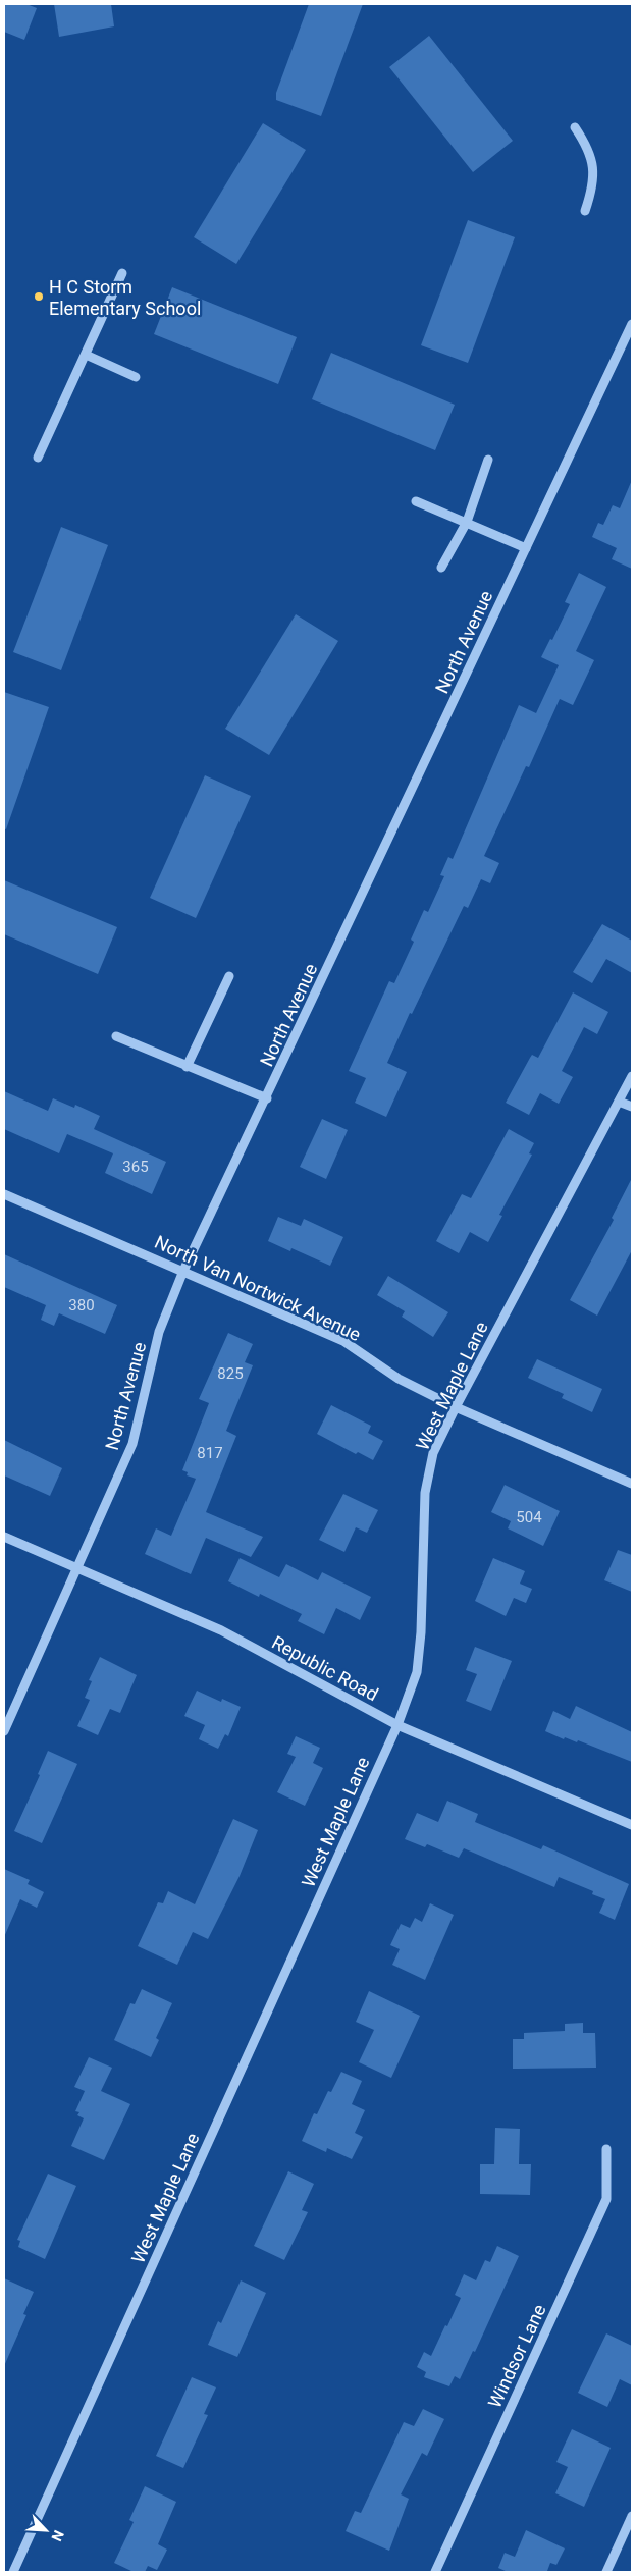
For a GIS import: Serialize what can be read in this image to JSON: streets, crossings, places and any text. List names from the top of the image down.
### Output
{
  "streets": {
    "street": [
      "North Avenue",
      "North Van Nortwick Avenue",
      "West Maple Lane",
      "Republic Road",
      "Windsor Lane"
    ]
  },
  "crossings": [
    ["North Avenue", "North Van Nortwick Avenue"],
    ["North Avenue", "Republic Road"],
    ["North Van Nortwick Avenue", "West Maple Lane"],
    ["West Maple Lane", "Republic Road"]
  ],
  "places": ["H C Storm Elementary School"],
  "house_numbers": [
    "365",
    "380",
    "825",
    "817",
    "504"
  ],
  "north": "bottom right"
}
